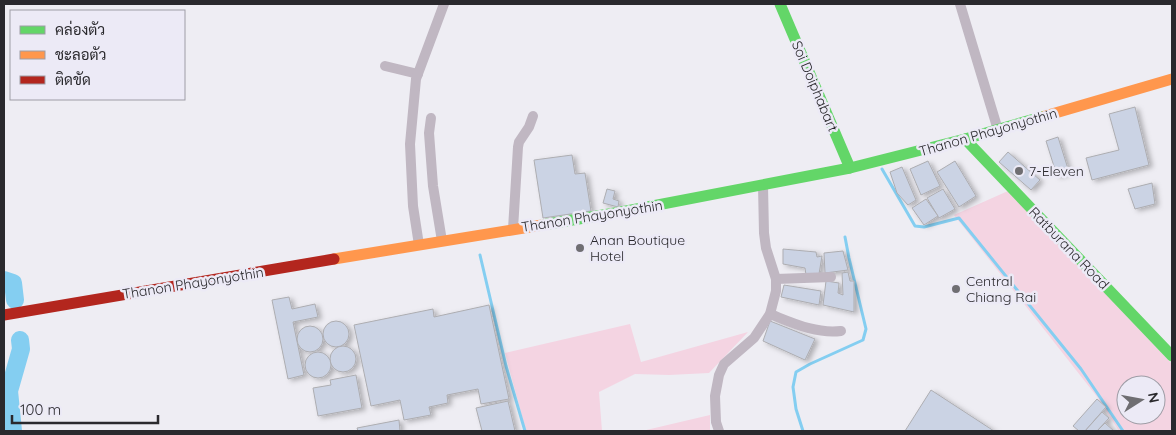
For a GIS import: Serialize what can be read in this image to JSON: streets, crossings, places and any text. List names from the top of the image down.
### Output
{
  "streets": {
    "main road": ["Soi Doiphabart", "Thanon Phayonyothin", "Ratburana Road"]
  },
  "crossings": [
    ["Soi Doiphabart", "Thanon Phayonyothin"],
    ["Thanon Phayonyothin", "Ratburana Road"]
  ],
  "places": ["7-Eleven", "Anan Boutique Hotel", "Central Chiang Rai"],
  "legend": ["คล่องตัว", "ชะลอตัว", "ติดขัด"],
  "scale_bar": "100 m",
  "north": "right"
}
